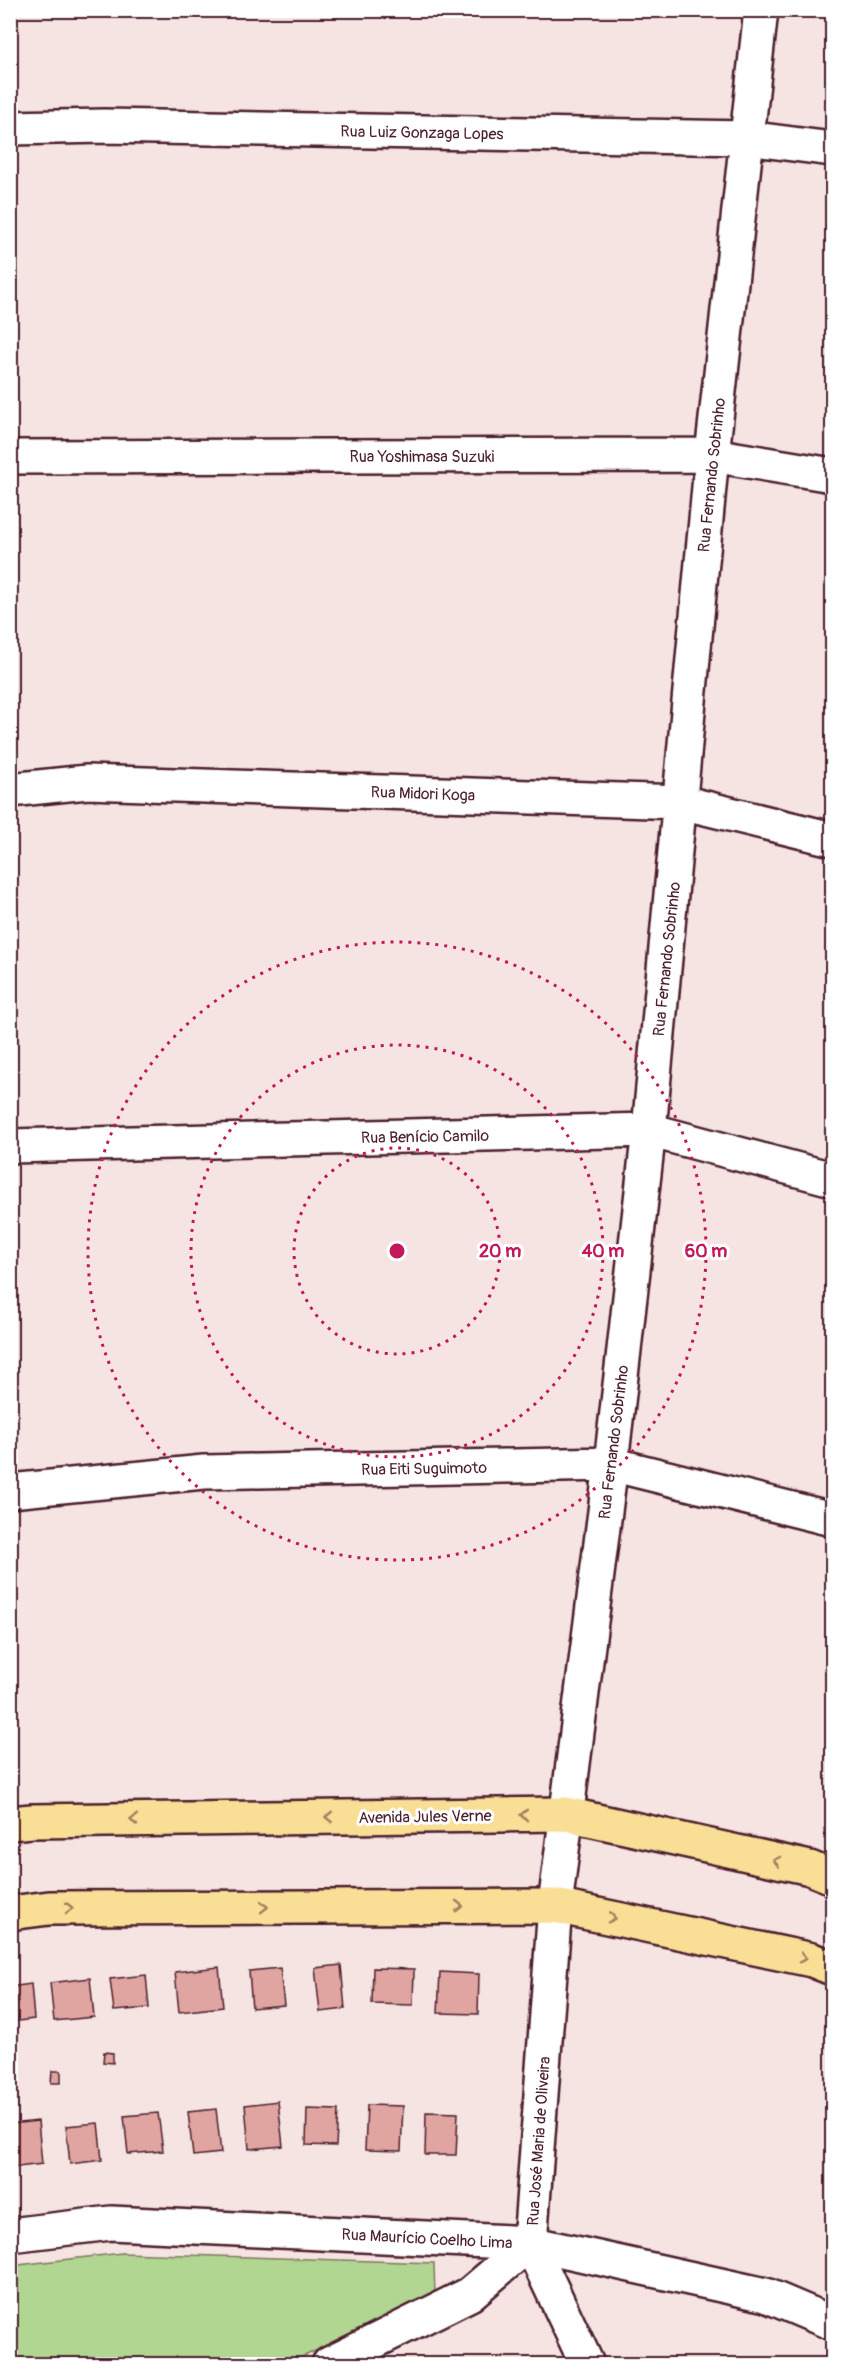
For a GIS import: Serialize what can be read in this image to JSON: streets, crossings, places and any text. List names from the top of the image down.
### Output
{
  "streets": {
    "main road": ["Avenida Jules Verne"],
    "street": [
      "Rua Luiz Gonzaga Lopes",
      "Rua Yoshimasa Suzuki",
      "Rua Fernando Sobrinho",
      "Rua Midori Koga",
      "Rua Benício Camilo",
      "Rua Eiti Suguimoto",
      "Rua José Maria de Oliveira",
      "Rua Maurício Coelho Lima"
    ]
  },
  "crossings": [
    ["Rua Luiz Gonzaga Lopes", "Rua Fernando Sobrinho"],
    ["Rua Yoshimasa Suzuki", "Rua Fernando Sobrinho"],
    ["Rua Fernando Sobrinho", "Rua Midori Koga"],
    ["Rua Fernando Sobrinho", "Rua Benício Camilo"],
    ["Rua Fernando Sobrinho", "Rua Eiti Suguimoto"],
    ["Rua Fernando Sobrinho", "Avenida Jules Verne"],
    ["Rua Fernando Sobrinho", "Rua José Maria de Oliveira"],
    ["Rua José Maria de Oliveira", "Rua Maurício Coelho Lima"]
  ],
  "rings": ["20 m", "40 m", "60 m"]
}
